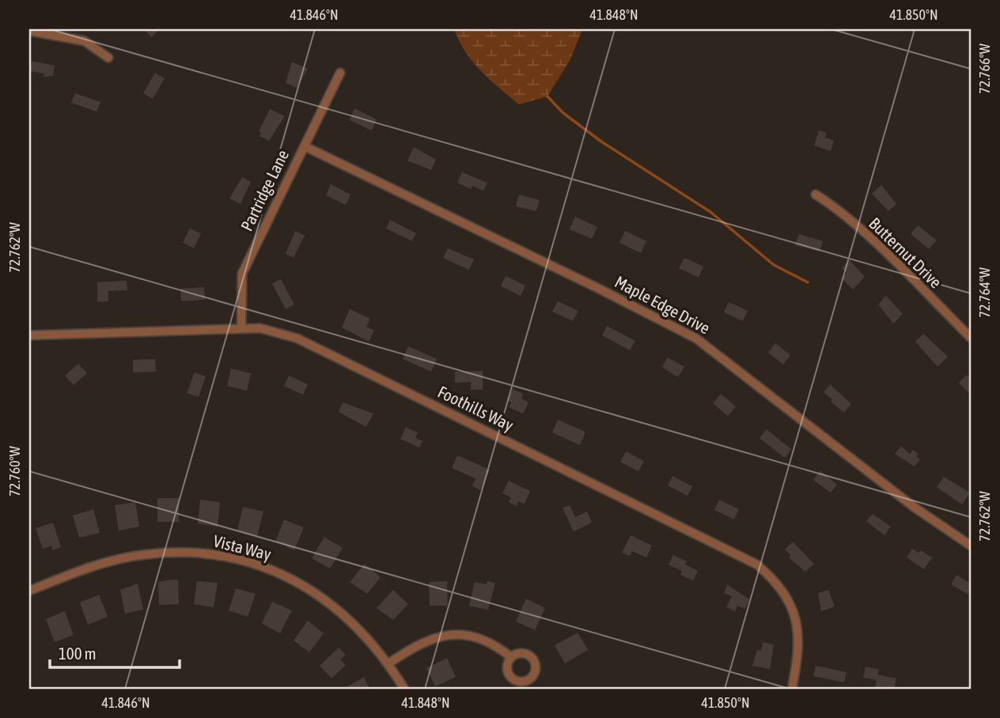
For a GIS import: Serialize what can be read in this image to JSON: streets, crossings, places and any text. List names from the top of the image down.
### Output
{
  "streets": {
    "street": [
      "Partridge Lane",
      "Butternut Drive",
      "Maple Edge Drive",
      "Foothills Way",
      "Vista Way"
    ]
  },
  "crossings": [
    ["Partridge Lane", "Maple Edge Drive"],
    ["Partridge Lane", "Foothills Way"]
  ],
  "scale_bar": "100 m",
  "coordinates": [
    "41.846°N",
    "41.848°N",
    "41.850°N",
    "72.766°W",
    "72.762°W",
    "72.764°W",
    "72.760°W"
  ]
}
